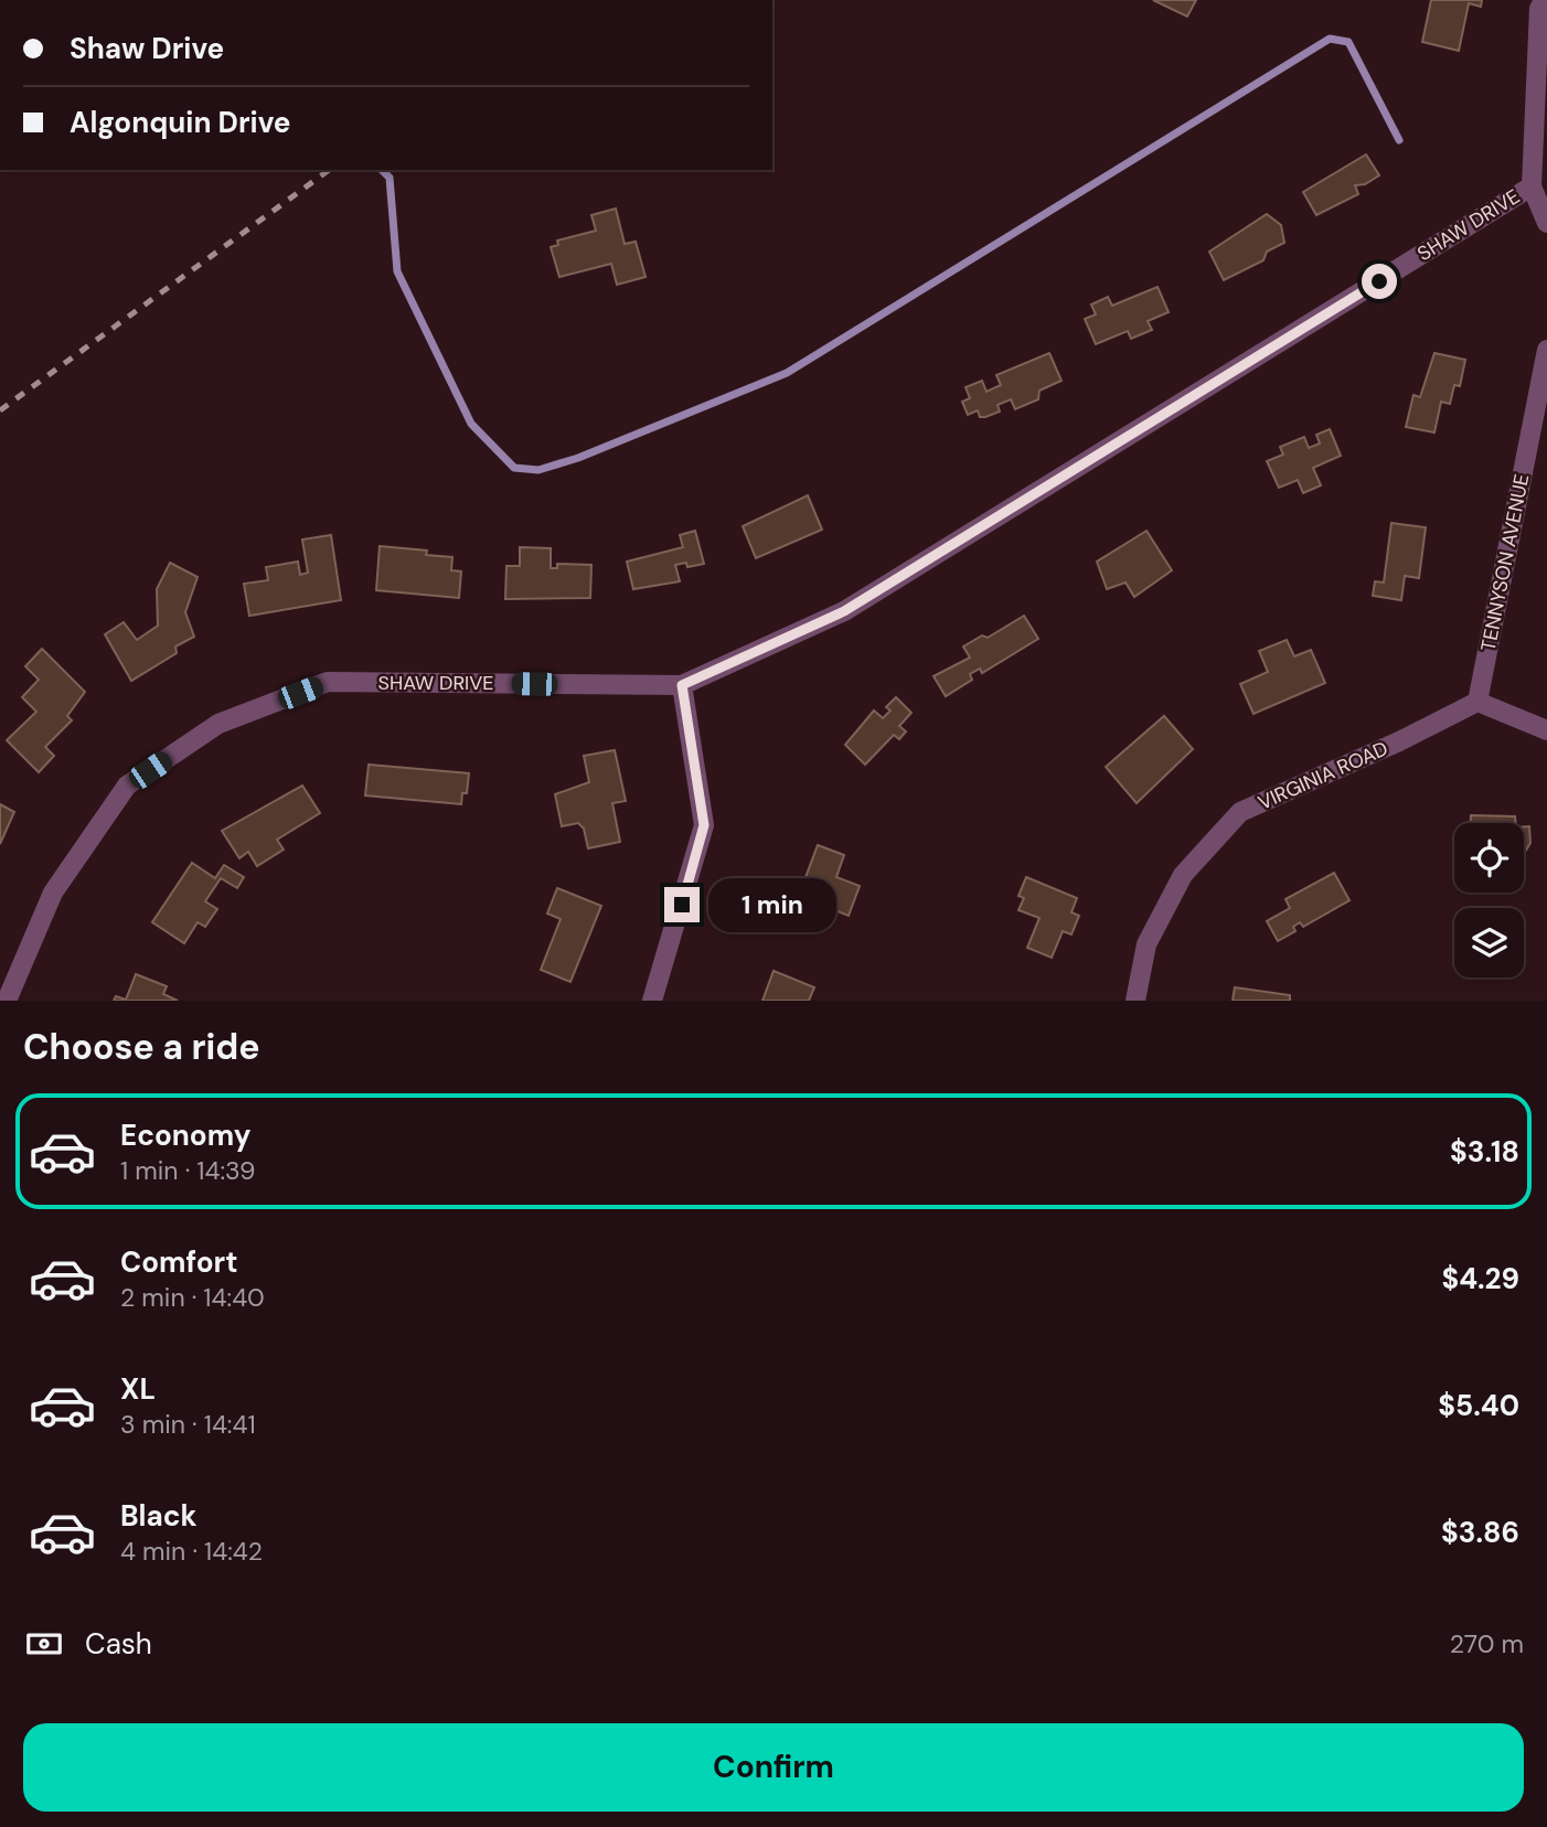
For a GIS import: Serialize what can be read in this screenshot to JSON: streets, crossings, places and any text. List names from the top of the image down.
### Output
{
  "streets": {
    "street": ["SHAW DRIVE", "TENNYSON AVENUE", "VIRGINIA ROAD"]
  },
  "crossings": [
    ["TENNYSON AVENUE", "VIRGINIA ROAD"]
  ],
  "page": {
    "banner": ["Shaw Drive", "Algonquin Drive"],
    "bubble": "1 min",
    "heading": "Choose a ride",
    "list": [
      {
        "name": "Economy",
        "note": "1 min · 14:39",
        "value": "$3.18"
      },
      {
        "name": "Comfort",
        "note": "2 min · 14:40",
        "value": "$4.29"
      },
      {
        "name": "XL",
        "note": "3 min · 14:41",
        "value": "$5.40"
      },
      {
        "name": "Black",
        "note": "4 min · 14:42",
        "value": "$3.86"
      }
    ],
    "pay": ["Cash", "270 m"],
    "buttons": "Confirm"
  }
}
